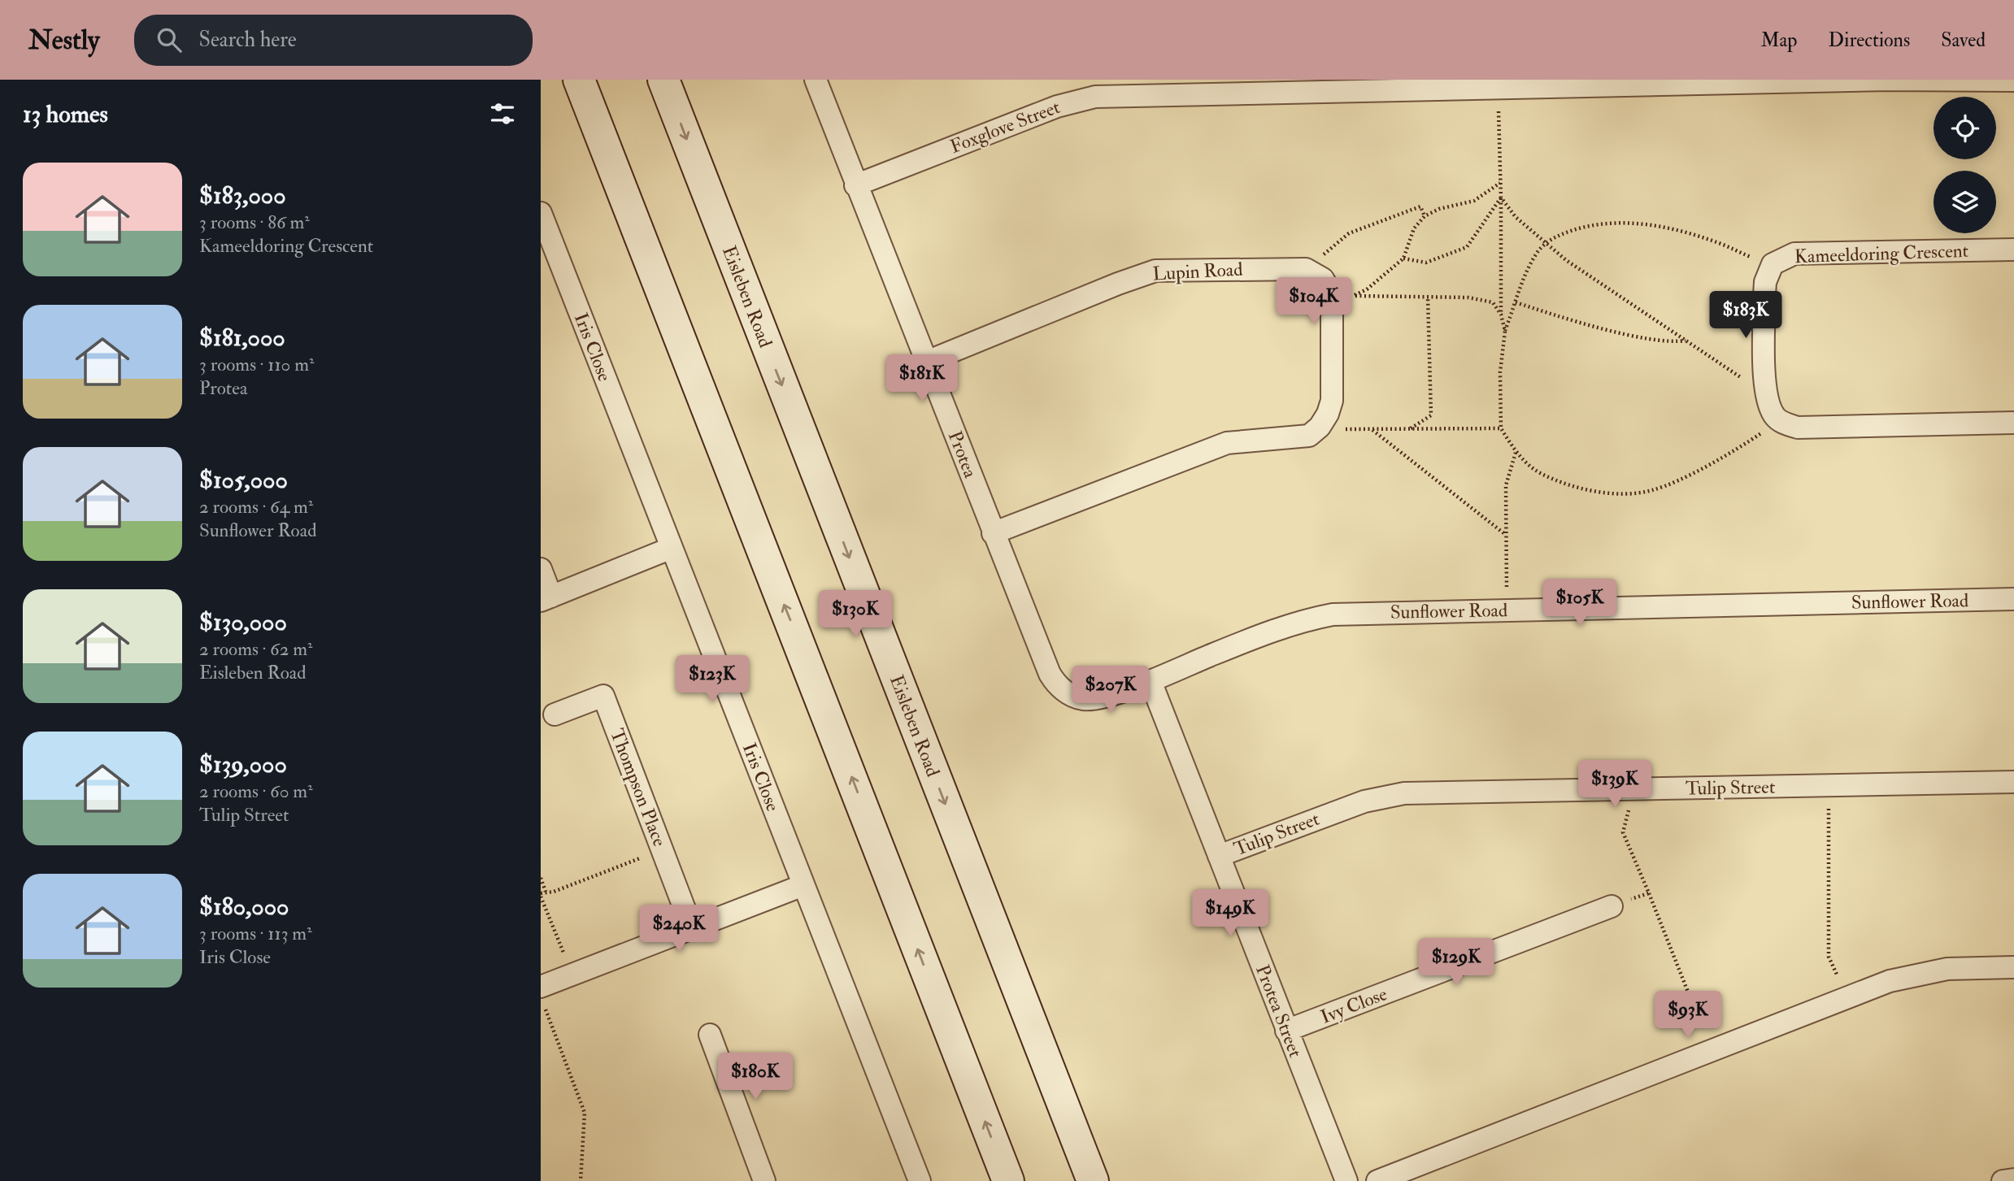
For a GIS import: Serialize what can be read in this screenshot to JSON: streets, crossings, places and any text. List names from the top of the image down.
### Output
{
  "streets": {
    "main road": ["Eisleben Road"],
    "street": [
      "Foxglove Street",
      "Kameeldoring Crescent",
      "Lupin Road",
      "Iris Close",
      "Protea",
      "Sunflower Road",
      "Thompson Place",
      "Tulip Street",
      "Ivy Close",
      "Protea Street"
    ]
  },
  "crossings": [
    ["Foxglove Street", "Protea"],
    ["Lupin Road", "Protea"],
    ["Protea", "Sunflower Road"],
    ["Sunflower Road", "Protea Street"],
    ["Tulip Street", "Protea Street"],
    ["Ivy Close", "Protea Street"]
  ],
  "page": {
    "header": "Nestly",
    "search": "Search here",
    "nav": ["Map", "Directions", "Saved"],
    "heading": "13 homes",
    "list": [
      {
        "name": "$183,000",
        "note": "3 rooms · 86 m² · Kameeldoring Crescent"
      },
      {
        "name": "$181,000",
        "note": "3 rooms · 110 m² · Protea"
      },
      {
        "name": "$105,000",
        "note": "2 rooms · 64 m² · Sunflower Road"
      },
      {
        "name": "$130,000",
        "note": "2 rooms · 62 m² · Eisleben Road"
      },
      {
        "name": "$139,000",
        "note": "2 rooms · 60 m² · Tulip Street"
      },
      {
        "name": "$180,000",
        "note": "3 rooms · 113 m² · Iris Close"
      }
    ],
    "price": [
      "$104K",
      "$183K",
      "$181K",
      "$105K",
      "$130K",
      "$123K",
      "$207K",
      "$139K",
      "$149K",
      "$240K",
      "$129K",
      "$93K",
      "$180K"
    ]
  }
}
